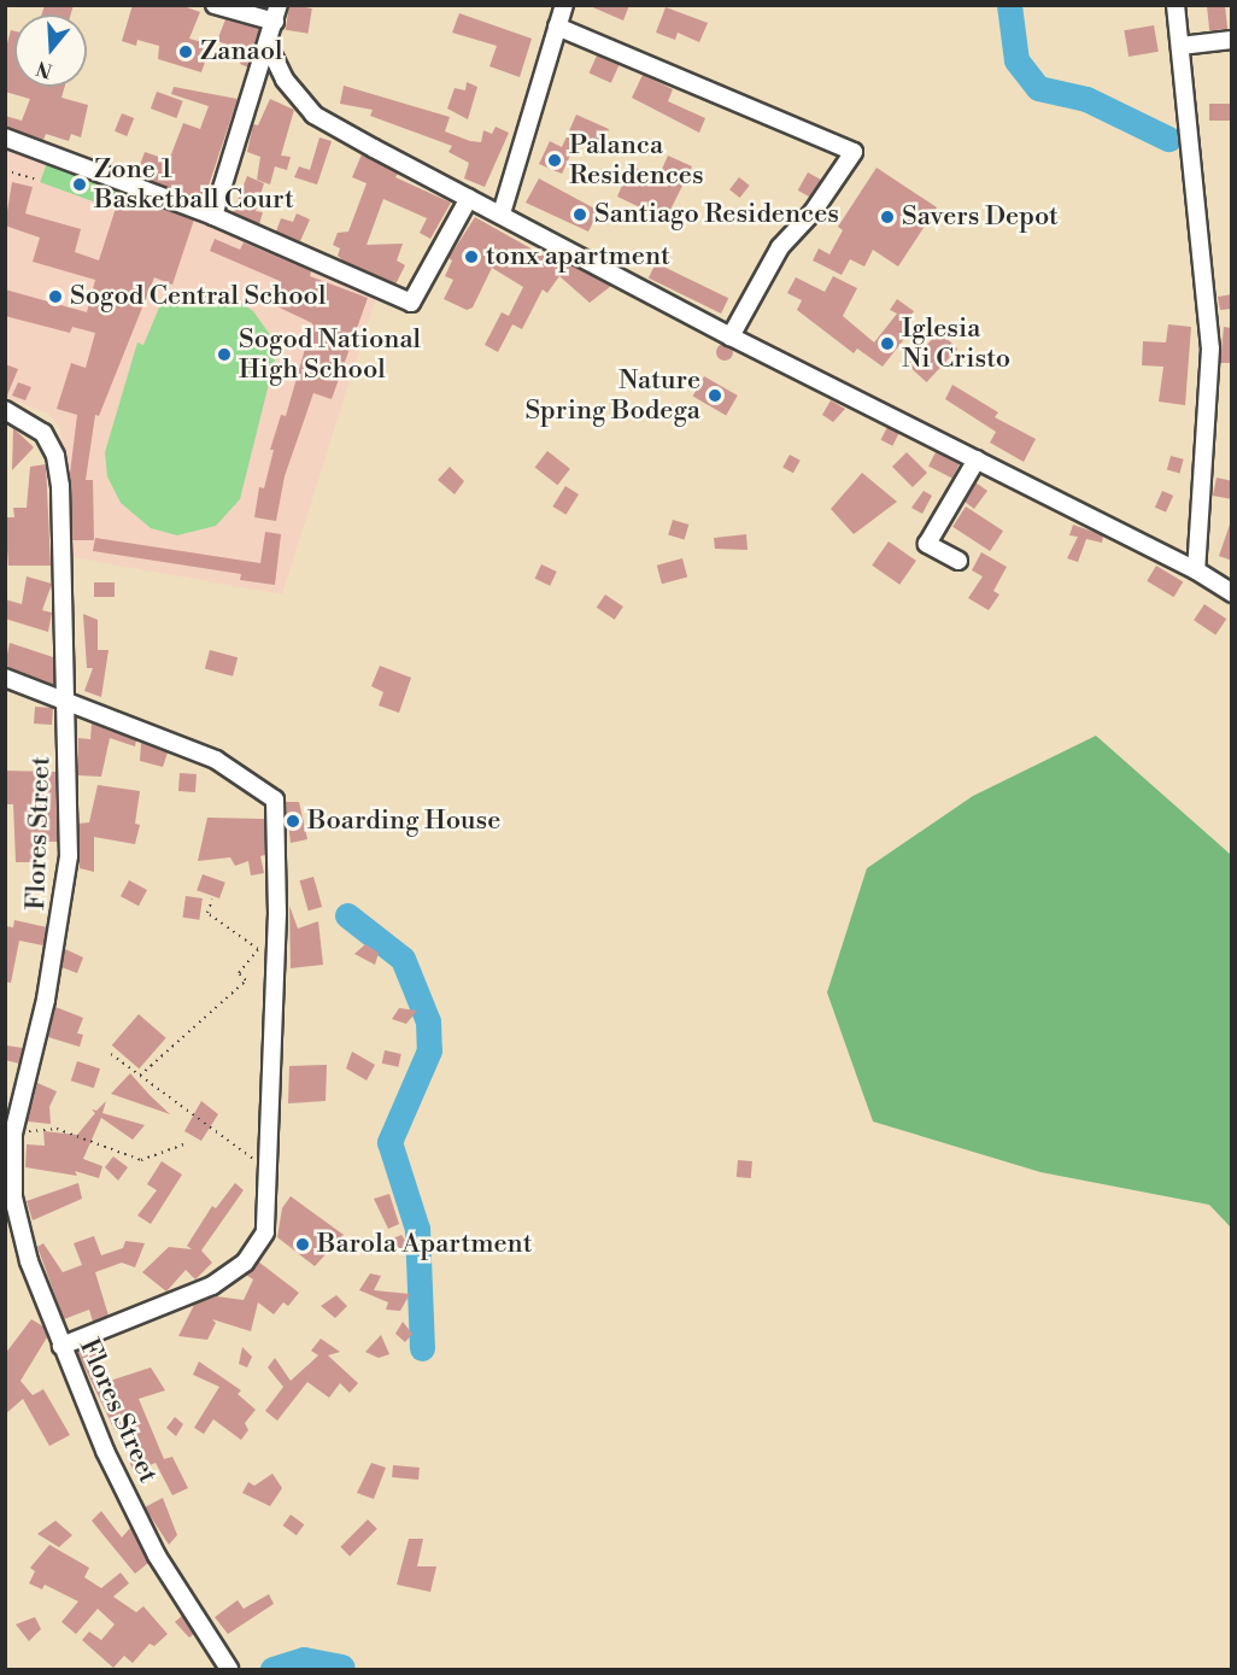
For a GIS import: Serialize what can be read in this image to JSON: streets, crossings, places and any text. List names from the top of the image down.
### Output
{
  "streets": {
    "street": ["Flores Street"]
  },
  "places": [
    "Zanaol",
    "Palanca Residences",
    "Zone 1 Basketball Court",
    "Santiago Residences",
    "Savers Depot",
    "tonx apartment",
    "Sogod Central School",
    "Iglesia Ni Cristo",
    "Sogod National High School",
    "Nature Spring Bodega",
    "Boarding House",
    "Barola Apartment"
  ],
  "north": "bottom"
}
